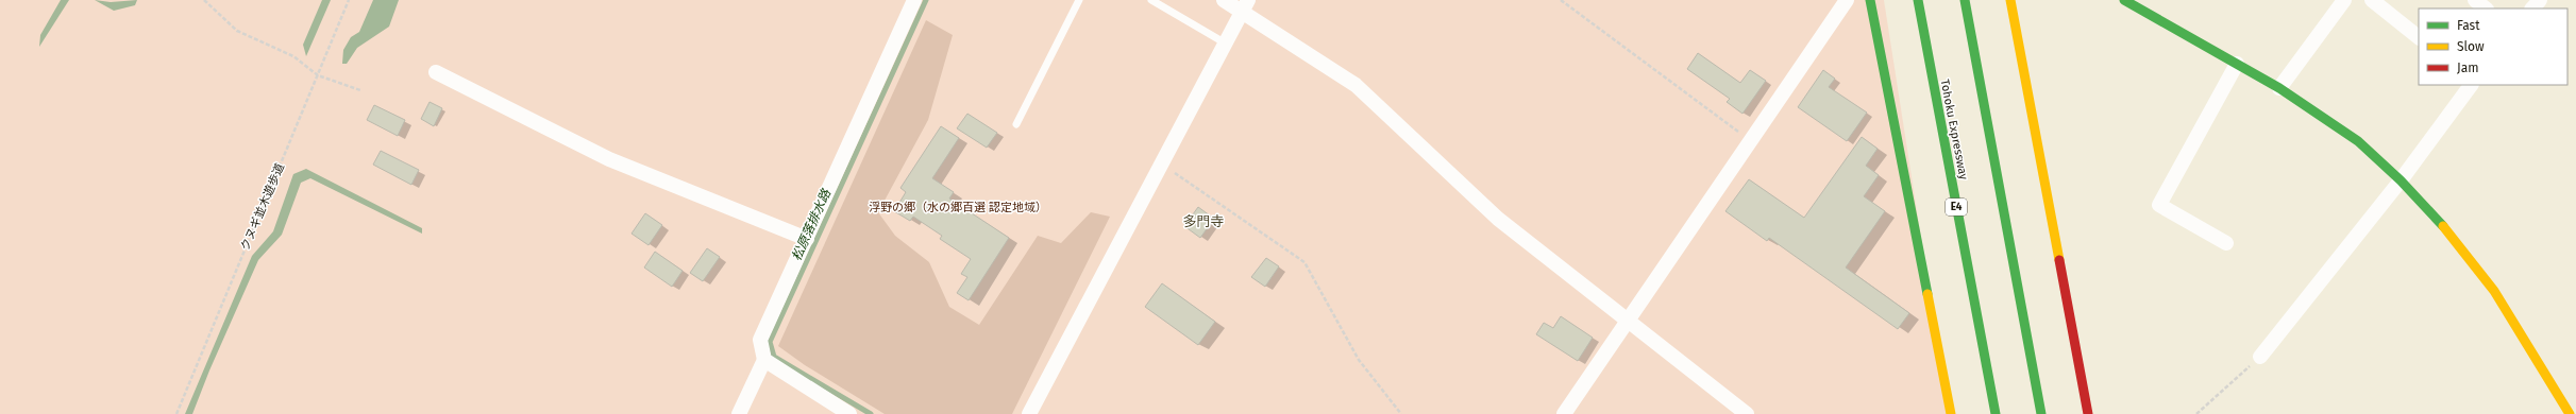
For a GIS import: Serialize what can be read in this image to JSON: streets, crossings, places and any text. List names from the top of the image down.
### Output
{
  "streets": {
    "main road": ["Tohoku Expressway", "E4"],
    "path": ["クヌギ並木遊歩道"]
  },
  "districts": ["多門寺"],
  "water": ["松原落排水路"],
  "parks": ["浮野の郷（水の郷百選 認定地域）"],
  "legend": ["Fast", "Slow", "Jam"]
}
